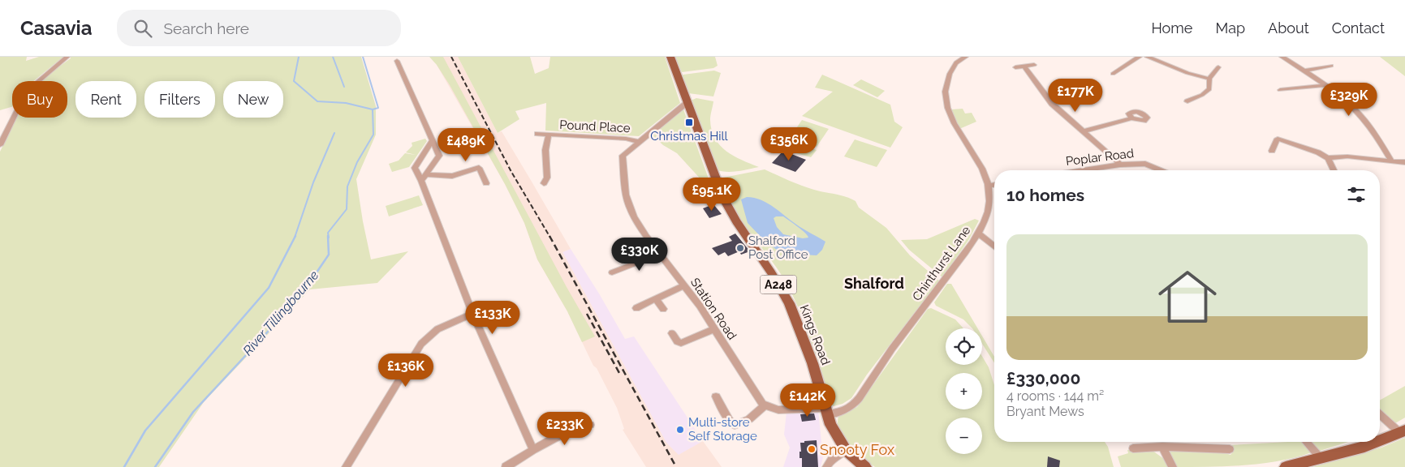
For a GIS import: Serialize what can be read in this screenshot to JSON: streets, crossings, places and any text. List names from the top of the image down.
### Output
{
  "streets": {
    "main road": ["A248", "Kings Road"],
    "street": [
      "Pound Place",
      "Poplar Road",
      "Chinthurst Lane",
      "Station Road"
    ]
  },
  "crossings": [
    ["Pound Place", "Station Road"],
    ["Chinthurst Lane", "Kings Road"],
    ["A248", "Station Road"],
    ["A248", "Kings Road"],
    ["Station Road", "Kings Road"]
  ],
  "districts": ["Shalford"],
  "water": ["River Tillingbourne"],
  "places": {
    "transit": ["Christmas Hill"],
    "other": ["Shalford Post Office", "Multi-store Self Storage", "Snooty Fox"]
  },
  "page": {
    "header": "Casavia",
    "search": "Search here",
    "nav": [
      "Home",
      "Map",
      "About",
      "Contact"
    ],
    "price": [
      "£177K",
      "£329K",
      "£356K",
      "£489K",
      "£95.1K",
      "£330K",
      "£133K",
      "£136K",
      "£142K",
      "£233K"
    ],
    "chip": [
      "Buy",
      "Rent",
      "Filters",
      "New"
    ],
    "heading": "10 homes",
    "list": [
      {
        "name": "£330,000",
        "note": "4 rooms · 144 m² · Bryant Mews"
      }
    ],
    "map_buttons": ["+", "−"]
  }
}
